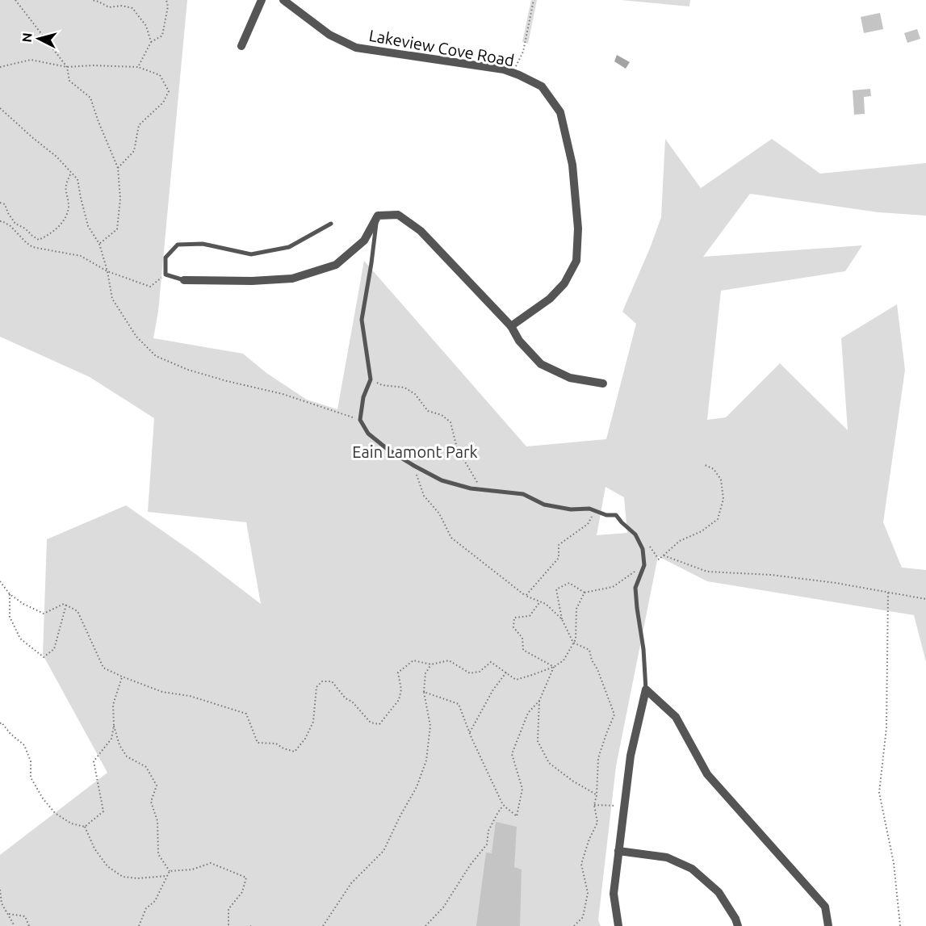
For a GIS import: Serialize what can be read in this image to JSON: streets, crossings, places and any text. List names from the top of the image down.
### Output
{
  "streets": {
    "street": ["Lakeview Cove Road"]
  },
  "parks": ["Eain Lamont Park"],
  "north": "left"
}
